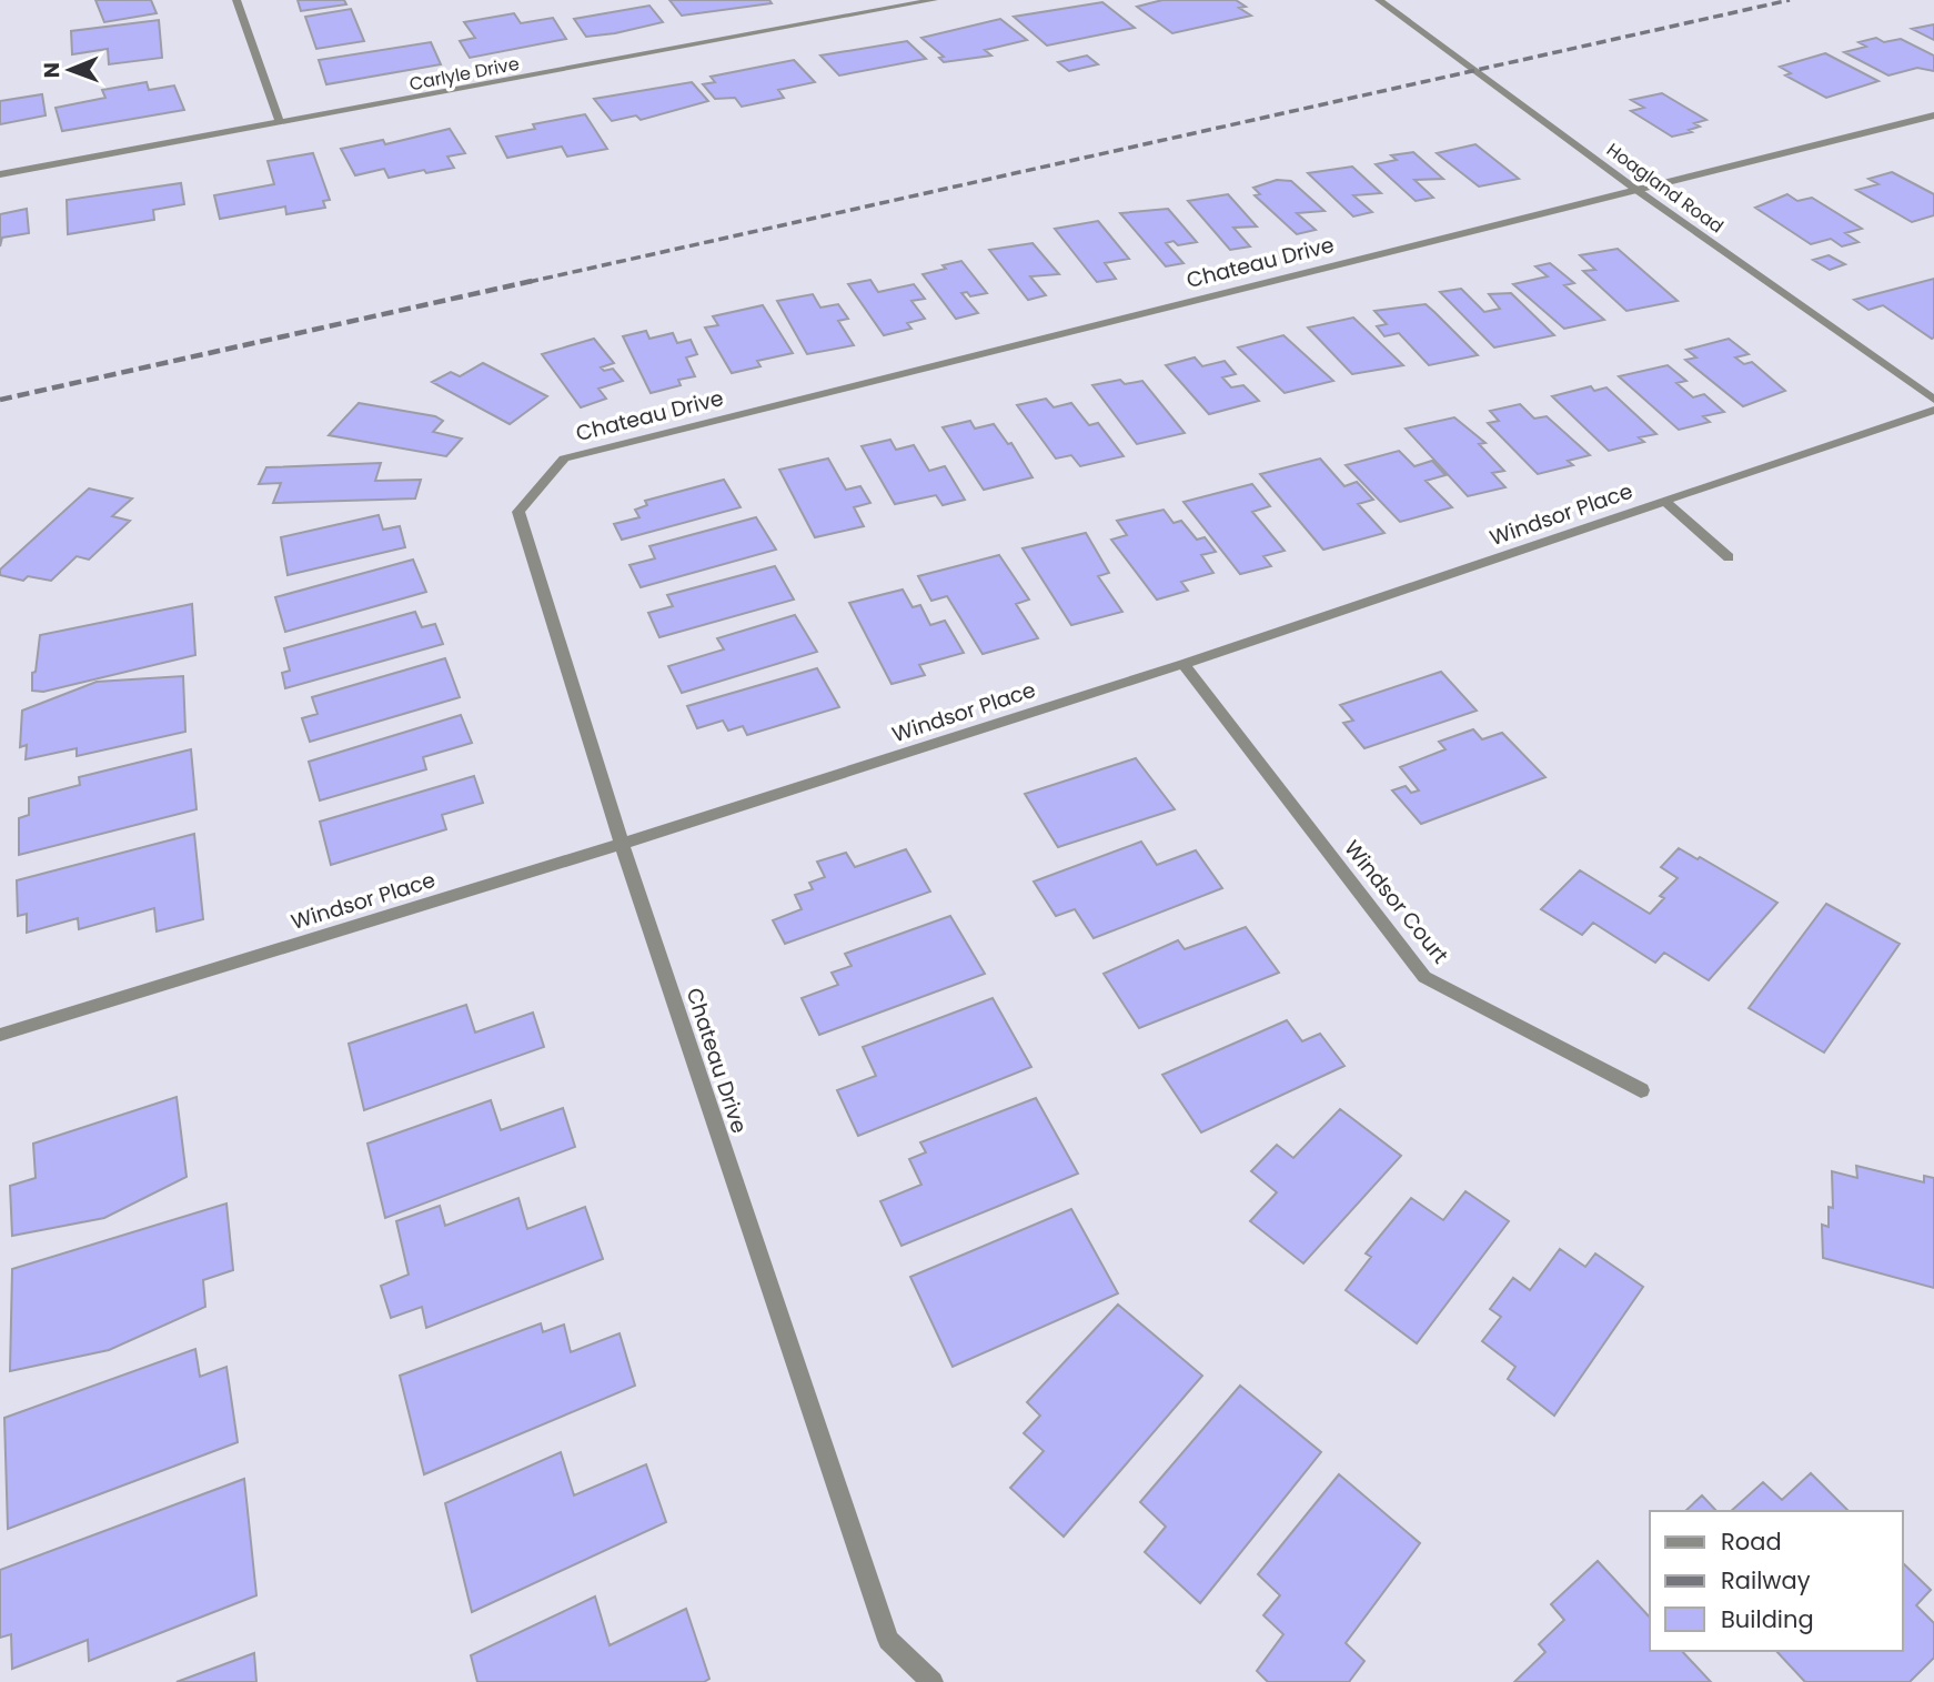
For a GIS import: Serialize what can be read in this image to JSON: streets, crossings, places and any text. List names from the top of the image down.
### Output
{
  "streets": {
    "street": [
      "Carlyle Drive",
      "Hoagland Road",
      "Chateau Drive",
      "Windsor Place",
      "Windsor Court"
    ]
  },
  "crossings": [
    ["Hoagland Road", "Chateau Drive"],
    ["Chateau Drive", "Windsor Place"],
    ["Windsor Place", "Windsor Court"]
  ],
  "legend": ["Road", "Railway", "Building"],
  "north": "left"
}
